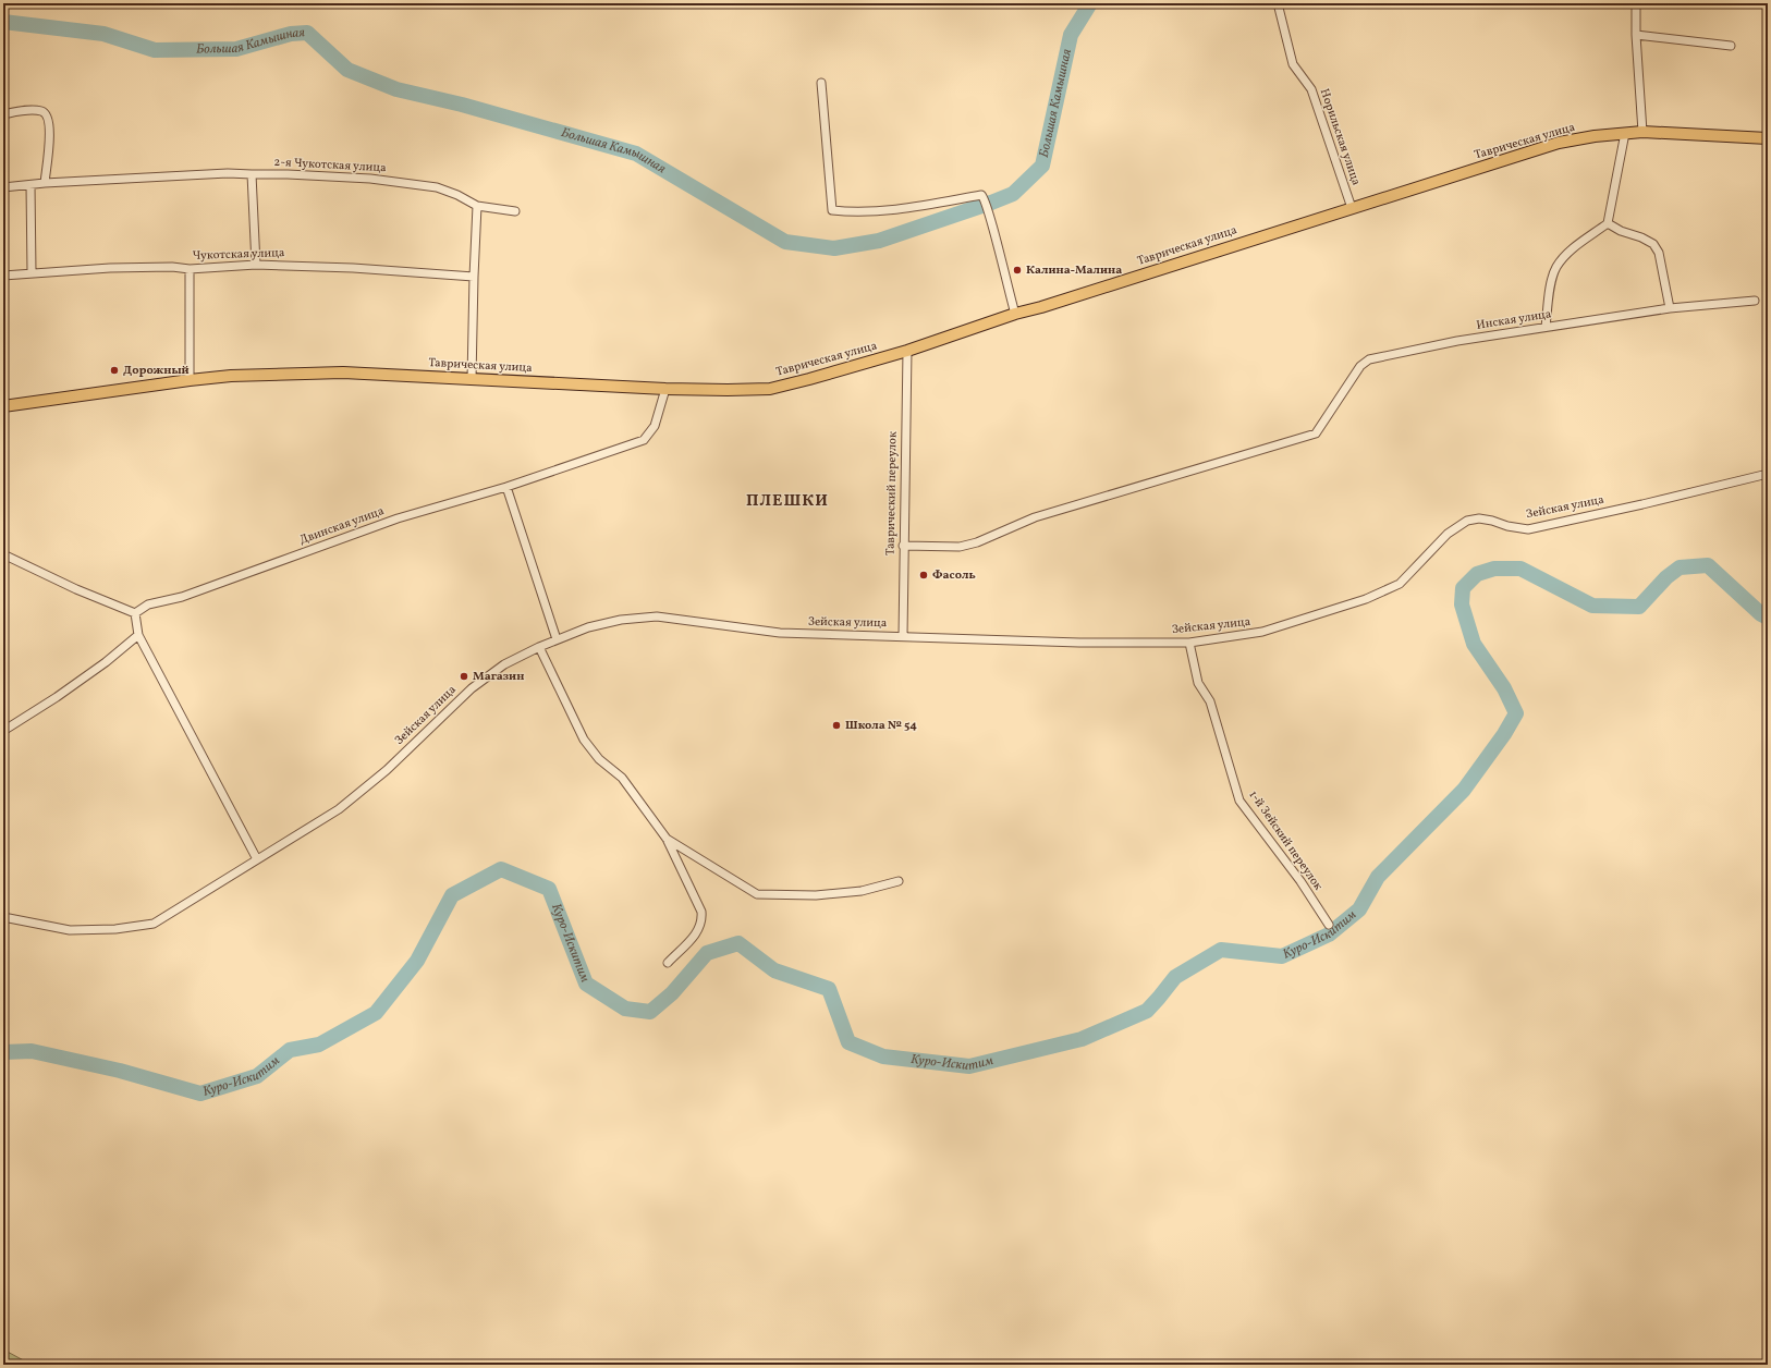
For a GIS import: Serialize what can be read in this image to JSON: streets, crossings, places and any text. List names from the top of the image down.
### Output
{
  "streets": {
    "main road": ["Таврическая улица"],
    "street": [
      "Норильская улица",
      "2-я Чукотская улица",
      "Чукотская улица",
      "Инская улица",
      "Таврический переулок",
      "Зейская улица",
      "Двинская улица",
      "1-й Зейский переулок"
    ]
  },
  "crossings": [
    ["Норильская улица", "Таврическая улица"],
    ["Таврическая улица", "Таврический переулок"],
    ["Таврическая улица", "Двинская улица"],
    ["Инская улица", "Таврический переулок"],
    ["Таврический переулок", "Зейская улица"],
    ["Зейская улица", "1-й Зейский переулок"]
  ],
  "districts": ["ПЛЕШКИ"],
  "water": ["Большая Камышная", "Куро-Искитим"],
  "places": [
    "Калина-Малина",
    "Дорожный",
    "Фасоль",
    "Магазин",
    "Школа № 54"
  ]
}
